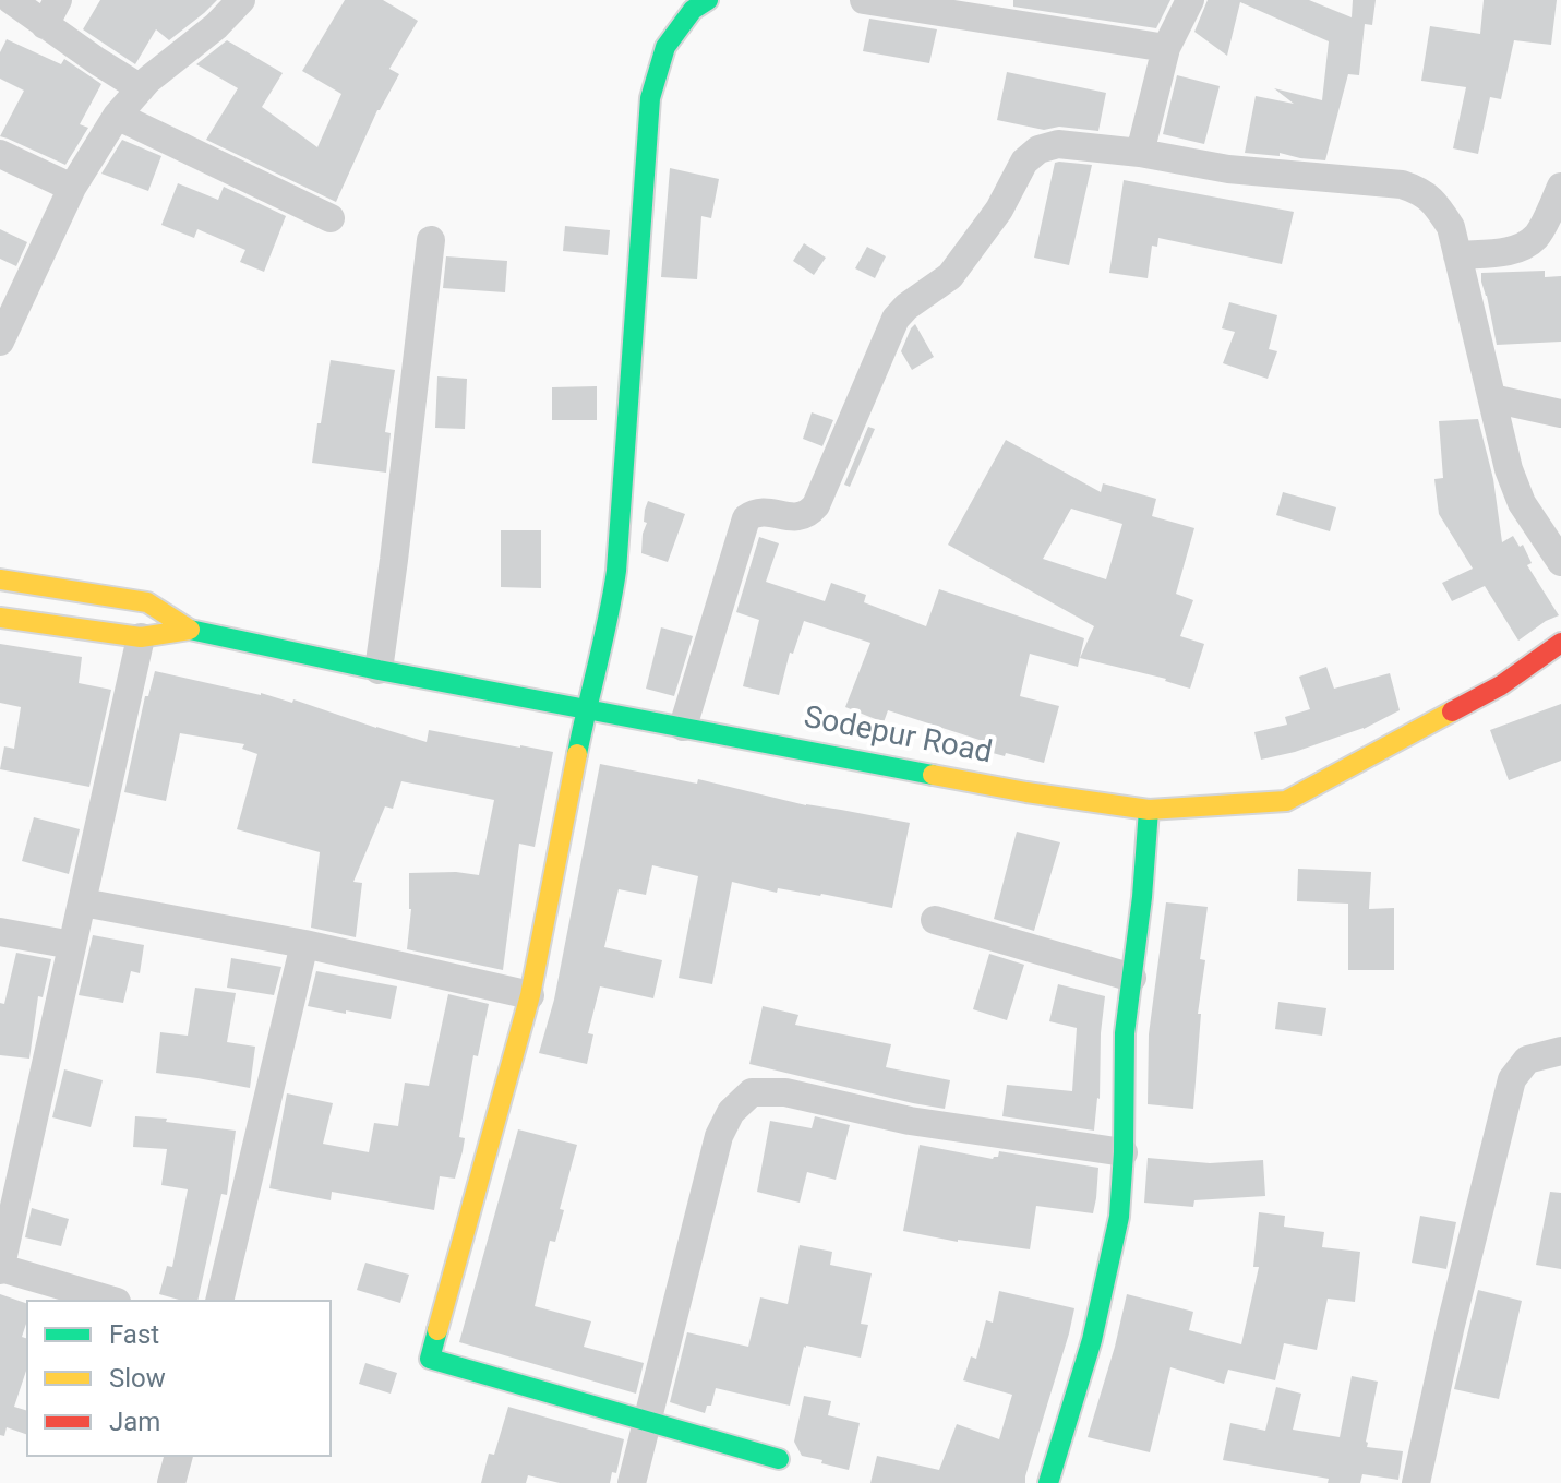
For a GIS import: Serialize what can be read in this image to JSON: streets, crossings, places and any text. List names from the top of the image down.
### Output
{
  "streets": {
    "street": ["Sodepur Road"]
  },
  "legend": ["Fast", "Slow", "Jam"]
}
